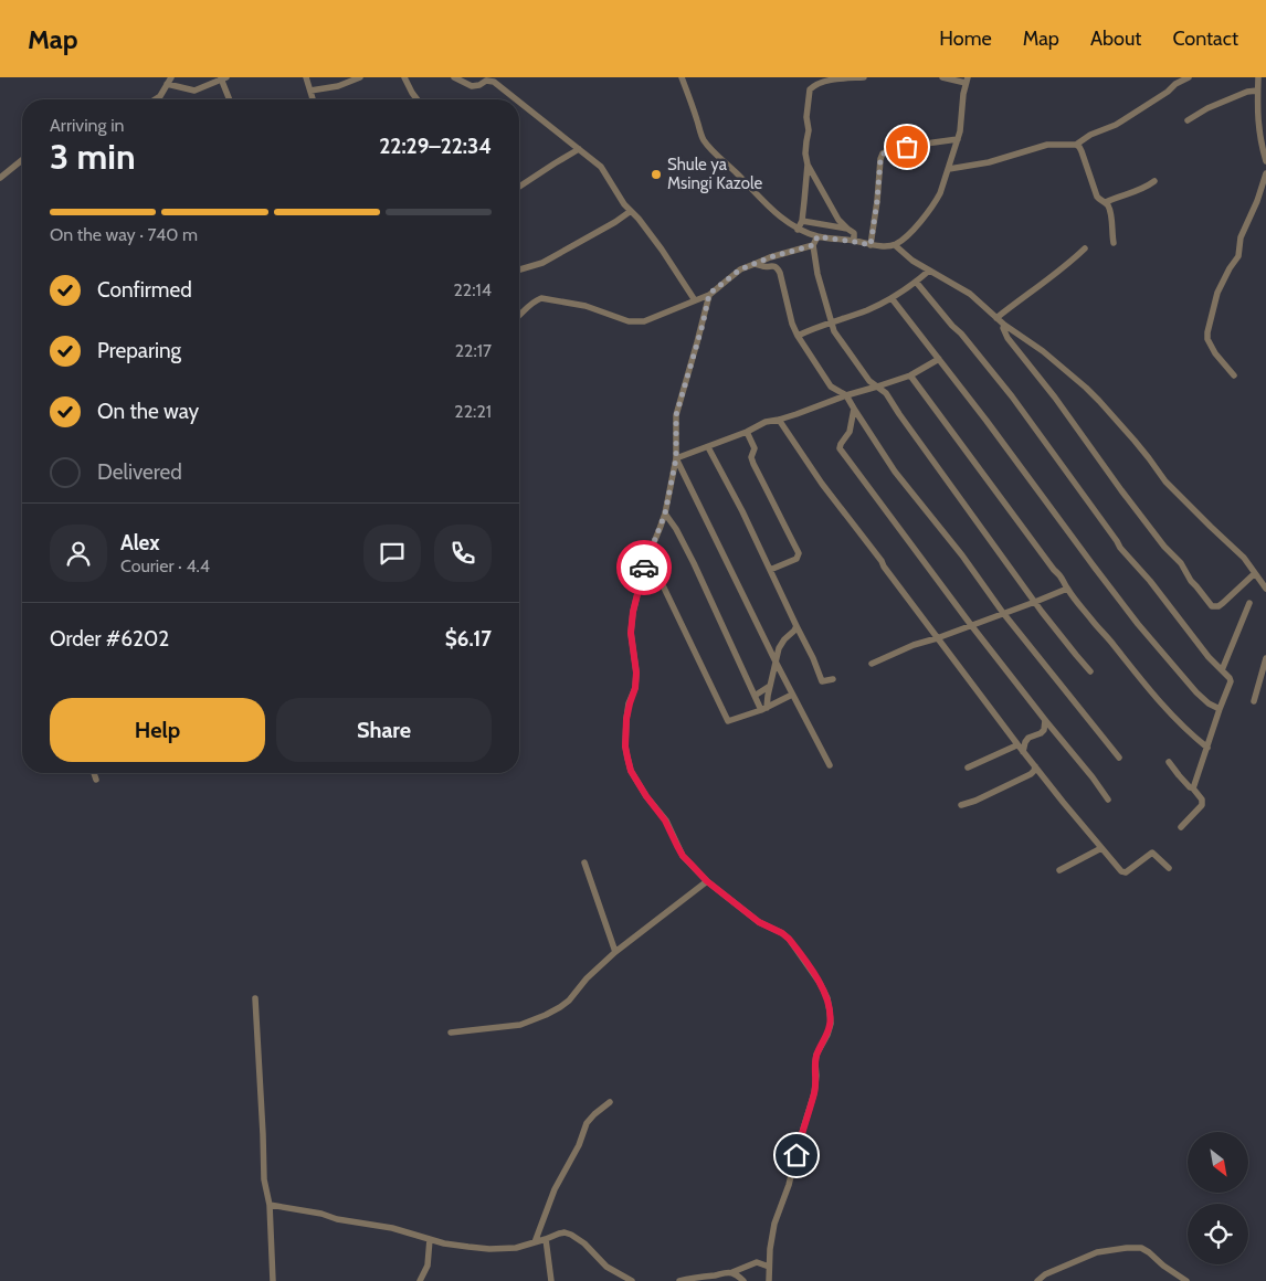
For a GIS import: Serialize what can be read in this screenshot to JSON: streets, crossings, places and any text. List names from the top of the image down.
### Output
{
  "places": ["Shule ya Msingi Kazole"],
  "north": "bottom right",
  "page": {
    "header": "Map",
    "nav": [
      "Home",
      "Map",
      "About",
      "Contact"
    ],
    "heading": ["3 min", "Arriving in", "22:29–22:34"],
    "panel": [
      "Alex",
      "Courier · 4.4",
      "Order #6202",
      "$6.17"
    ],
    "bar": "On the way · 740 m",
    "list": [
      ["Confirmed", "22:14"],
      ["Preparing", "22:17"],
      ["On the way", "22:21"],
      "Delivered"
    ],
    "buttons": ["Help", "Share"]
  }
}
